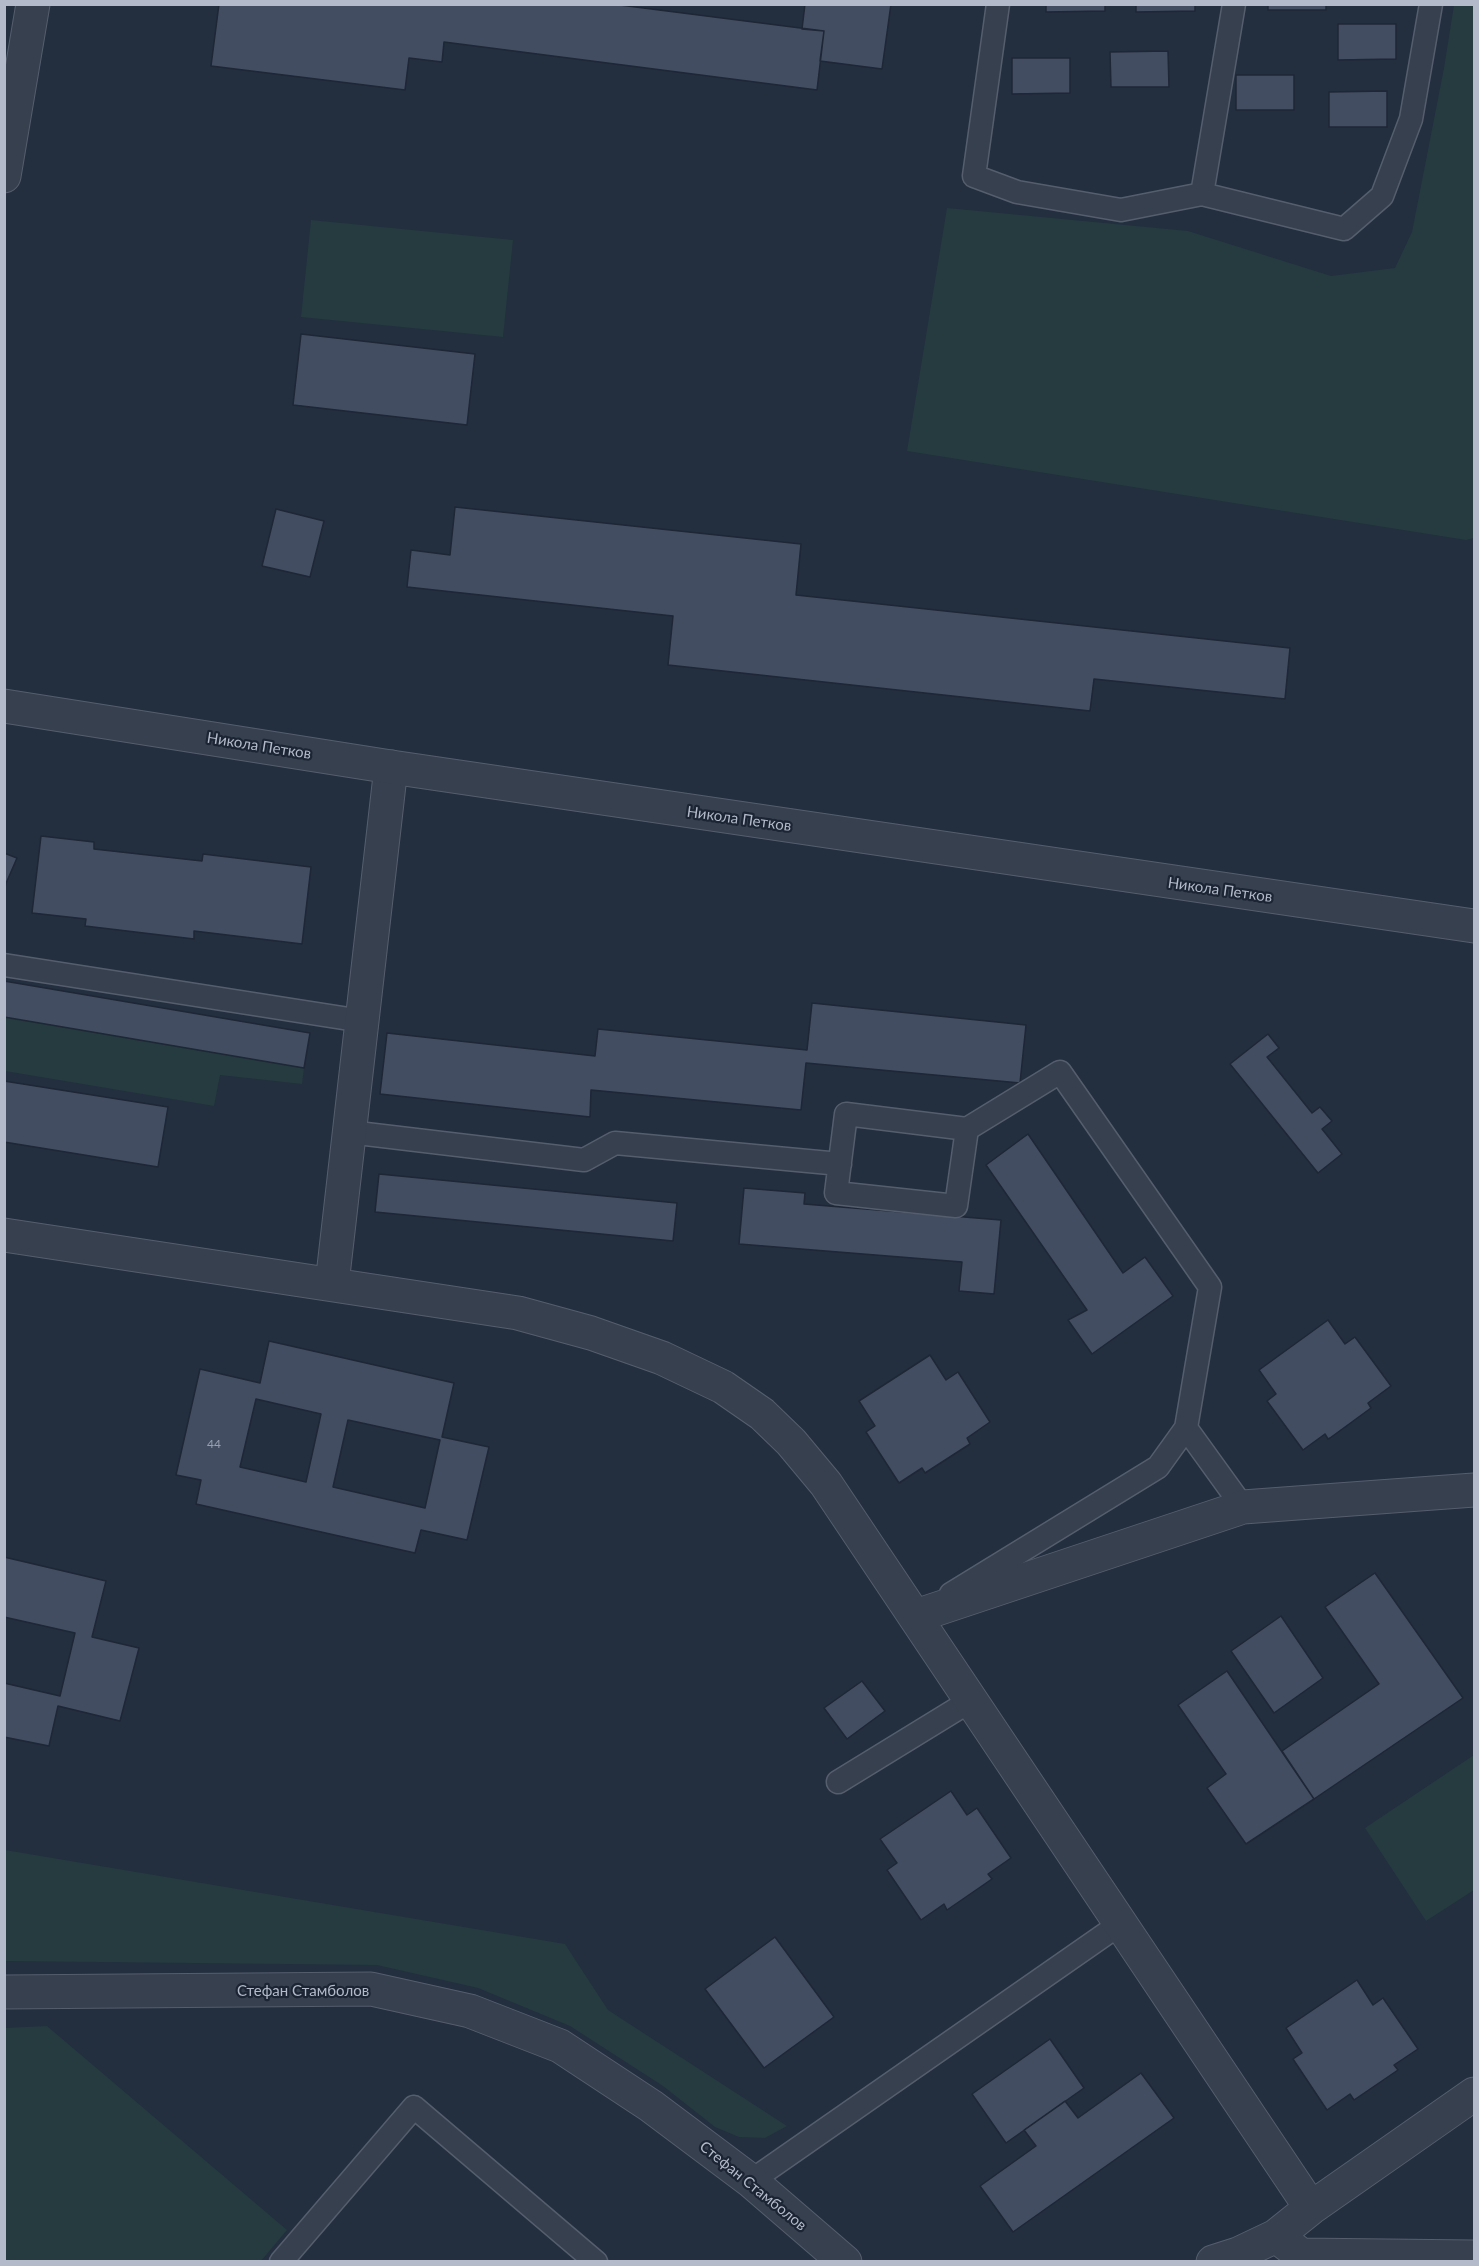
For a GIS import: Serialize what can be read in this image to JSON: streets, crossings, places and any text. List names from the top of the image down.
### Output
{
  "streets": {
    "street": ["Никола Петков", "Стефан Стамболов"]
  },
  "house_numbers": ["44"]
}
